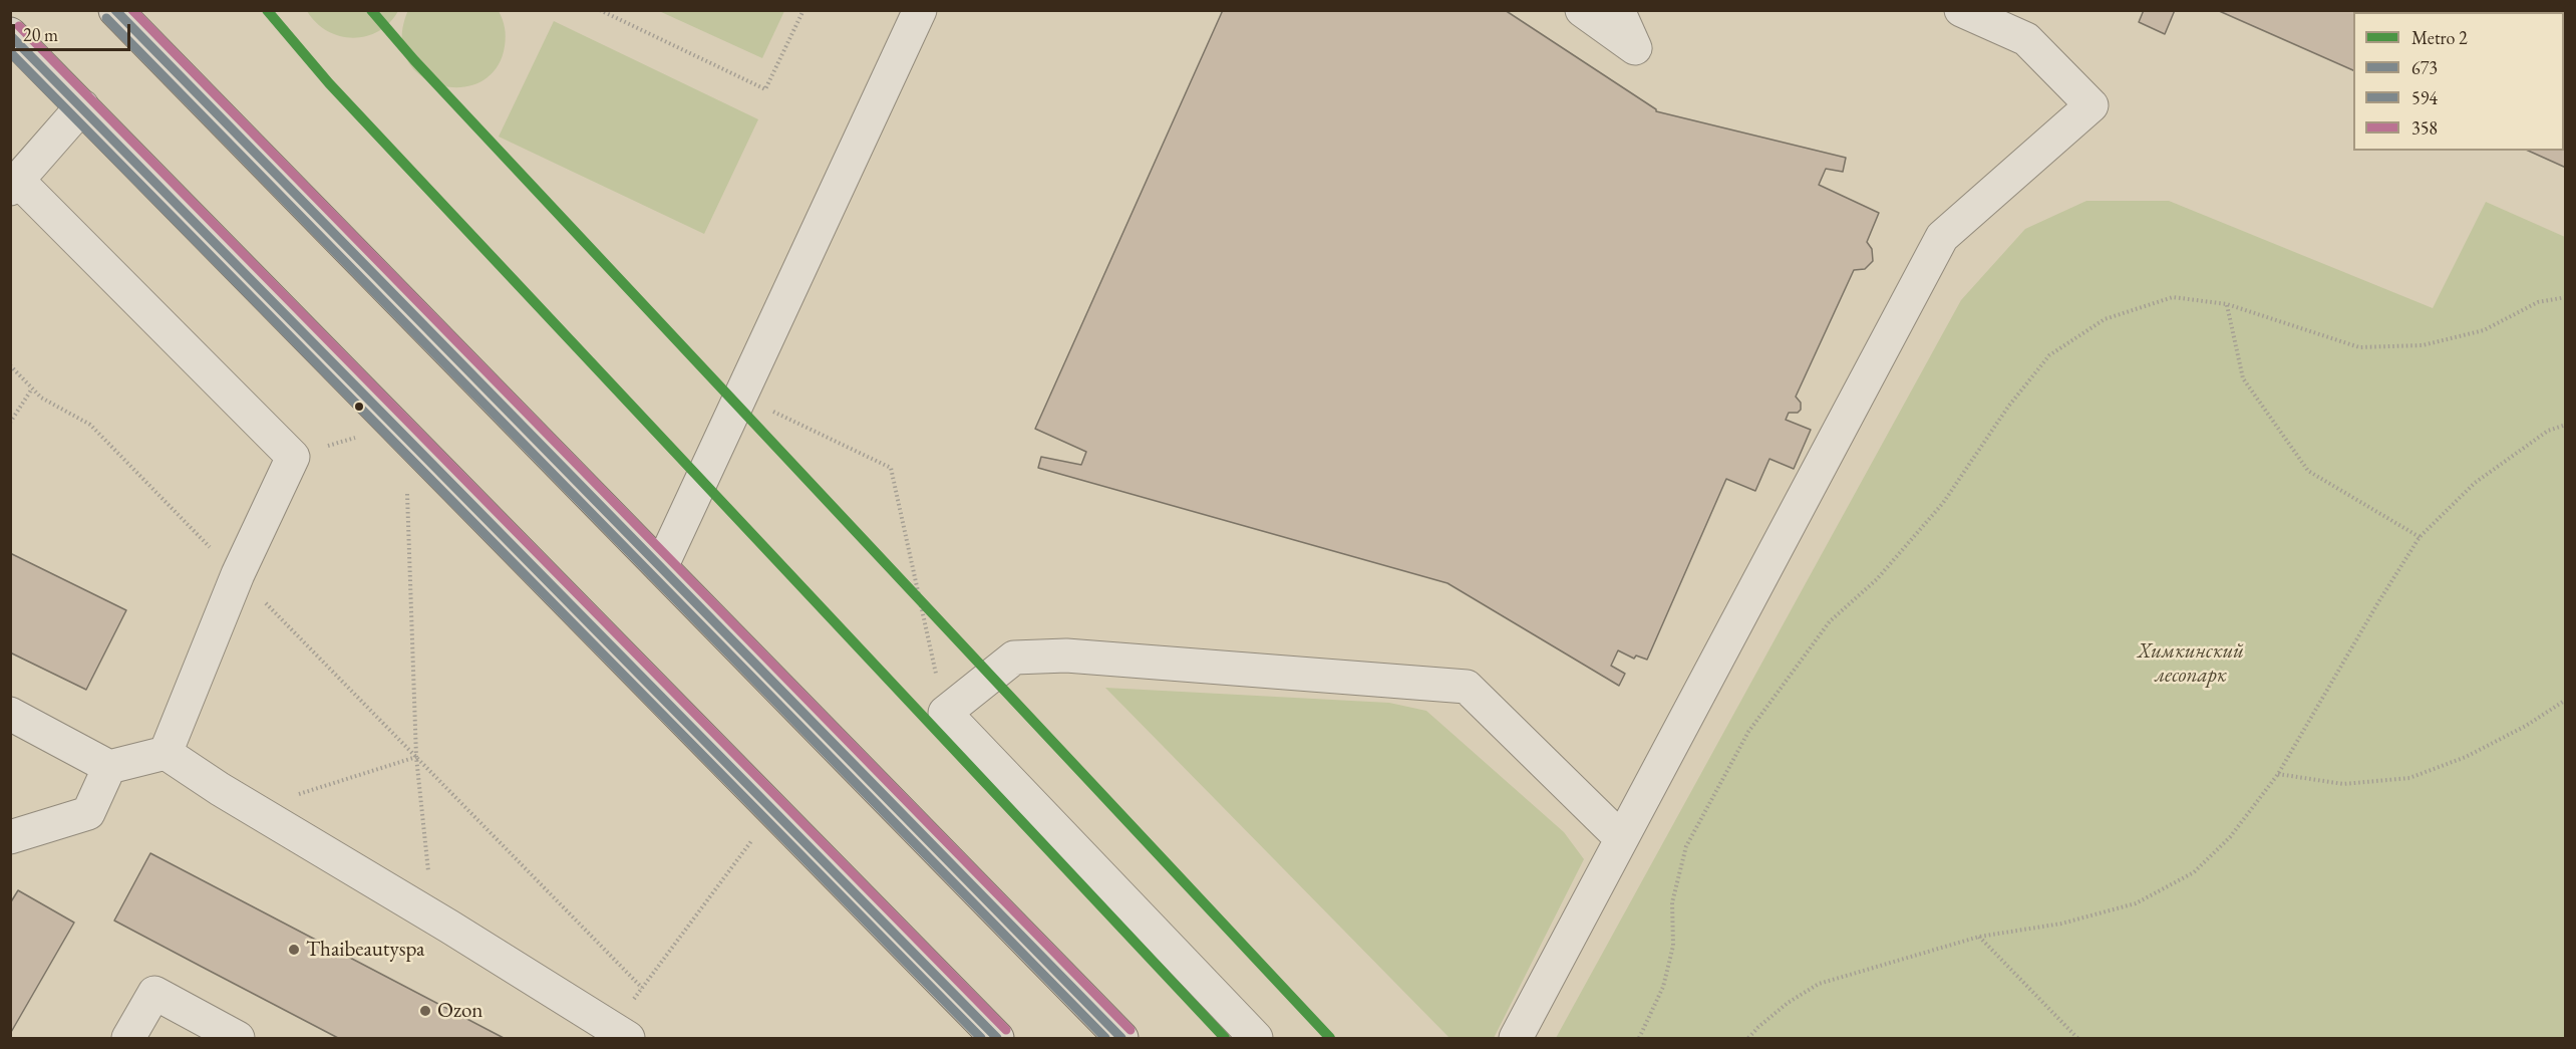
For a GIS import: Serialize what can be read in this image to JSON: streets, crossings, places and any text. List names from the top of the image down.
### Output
{
  "parks": ["Химкинский лесопарк"],
  "places": ["Thaibeautyspa", "Ozon"],
  "lines": [
    "metro line 2",
    "transit line 673",
    "transit line 358",
    "transit line 594"
  ],
  "legend": [
    "Metro 2",
    "673",
    "594",
    "358"
  ],
  "scale_bar": "20 m"
}
